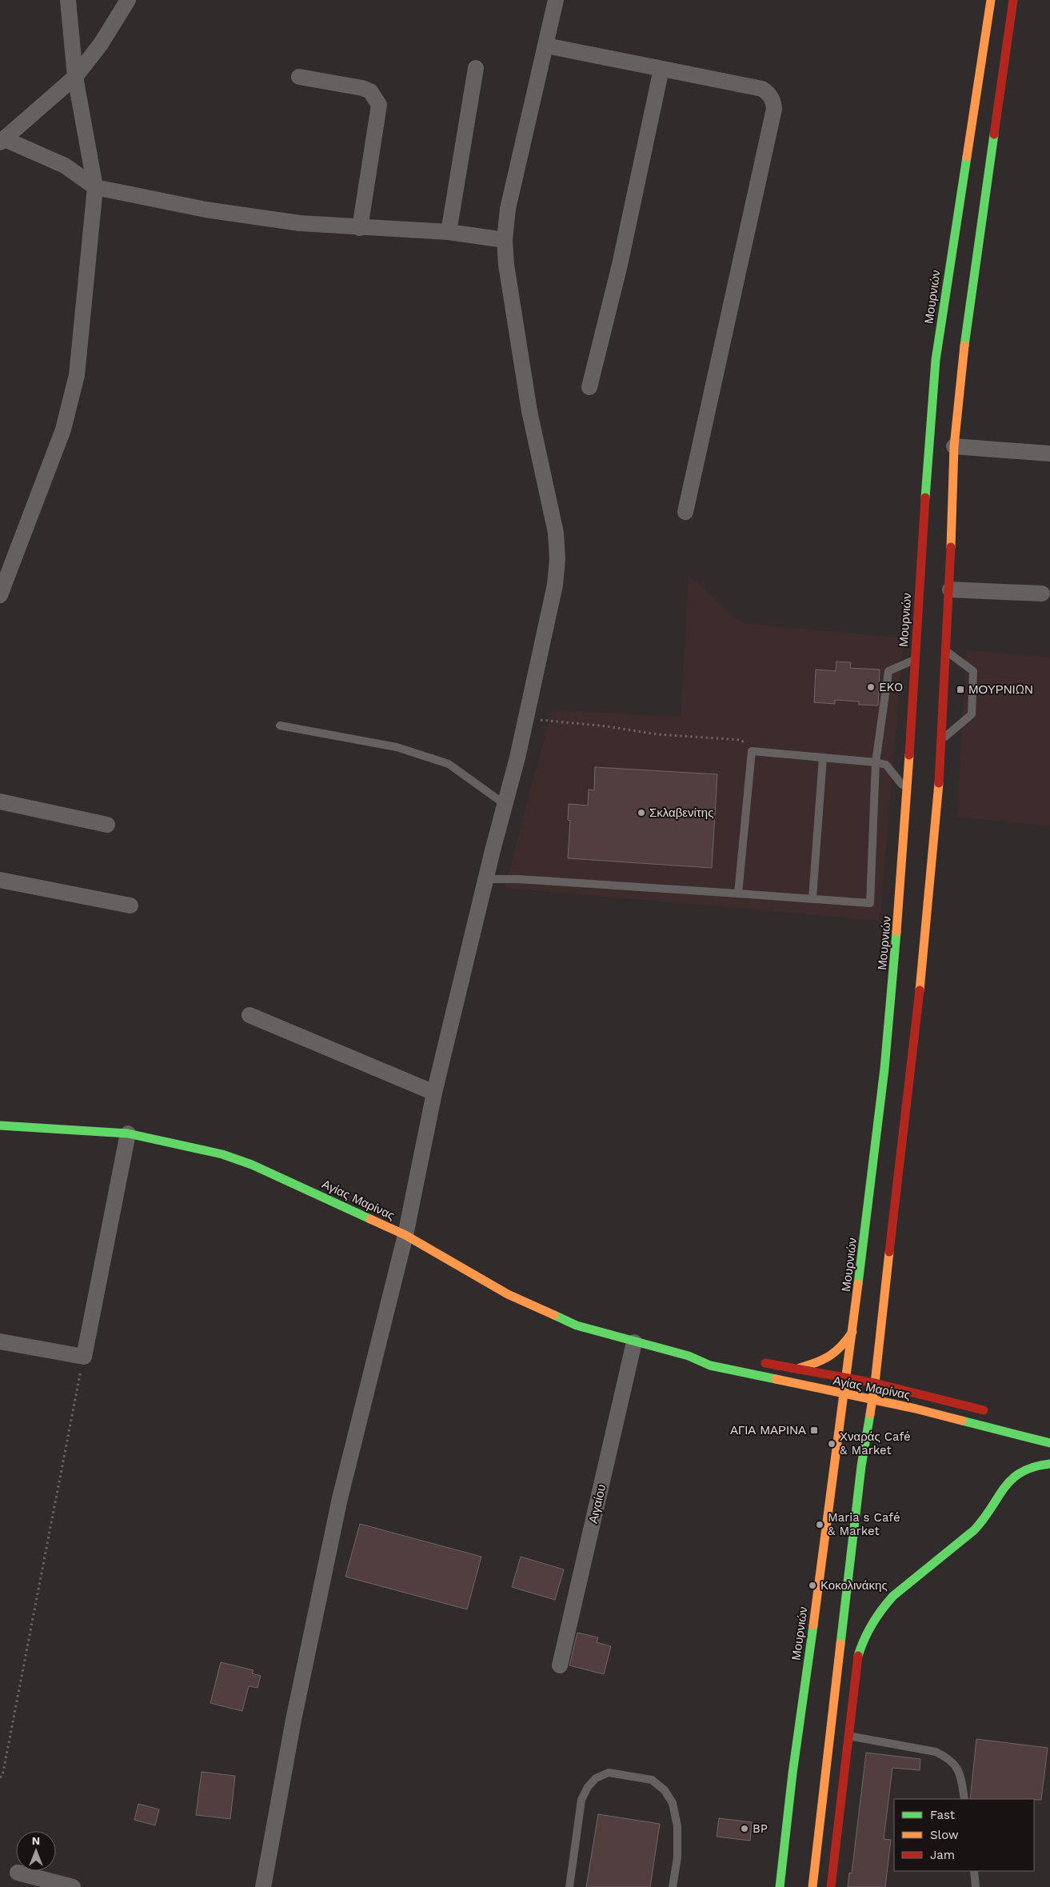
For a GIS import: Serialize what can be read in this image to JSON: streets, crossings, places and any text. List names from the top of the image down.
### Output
{
  "streets": {
    "main road": ["Μουρνιών", "Αγίας Μαρίνας"],
    "street": ["Αιγαίου"]
  },
  "crossings": [
    ["Μουρνιών", "Αγίας Μαρίνας"],
    ["Αγίας Μαρίνας", "Αιγαίου"]
  ],
  "places": {
    "other": [
      "EKO",
      "Σκλαβενίτης",
      "Χναράς Café & Market",
      "Maria s Café & Market",
      "Κοκολινάκης",
      "BP"
    ],
    "transit": ["ΜΟΥΡΝΙΩΝ", "ΑΓΙΑ ΜΑΡΙΝΑ"]
  },
  "legend": ["Fast", "Slow", "Jam"],
  "north": "top"
}
